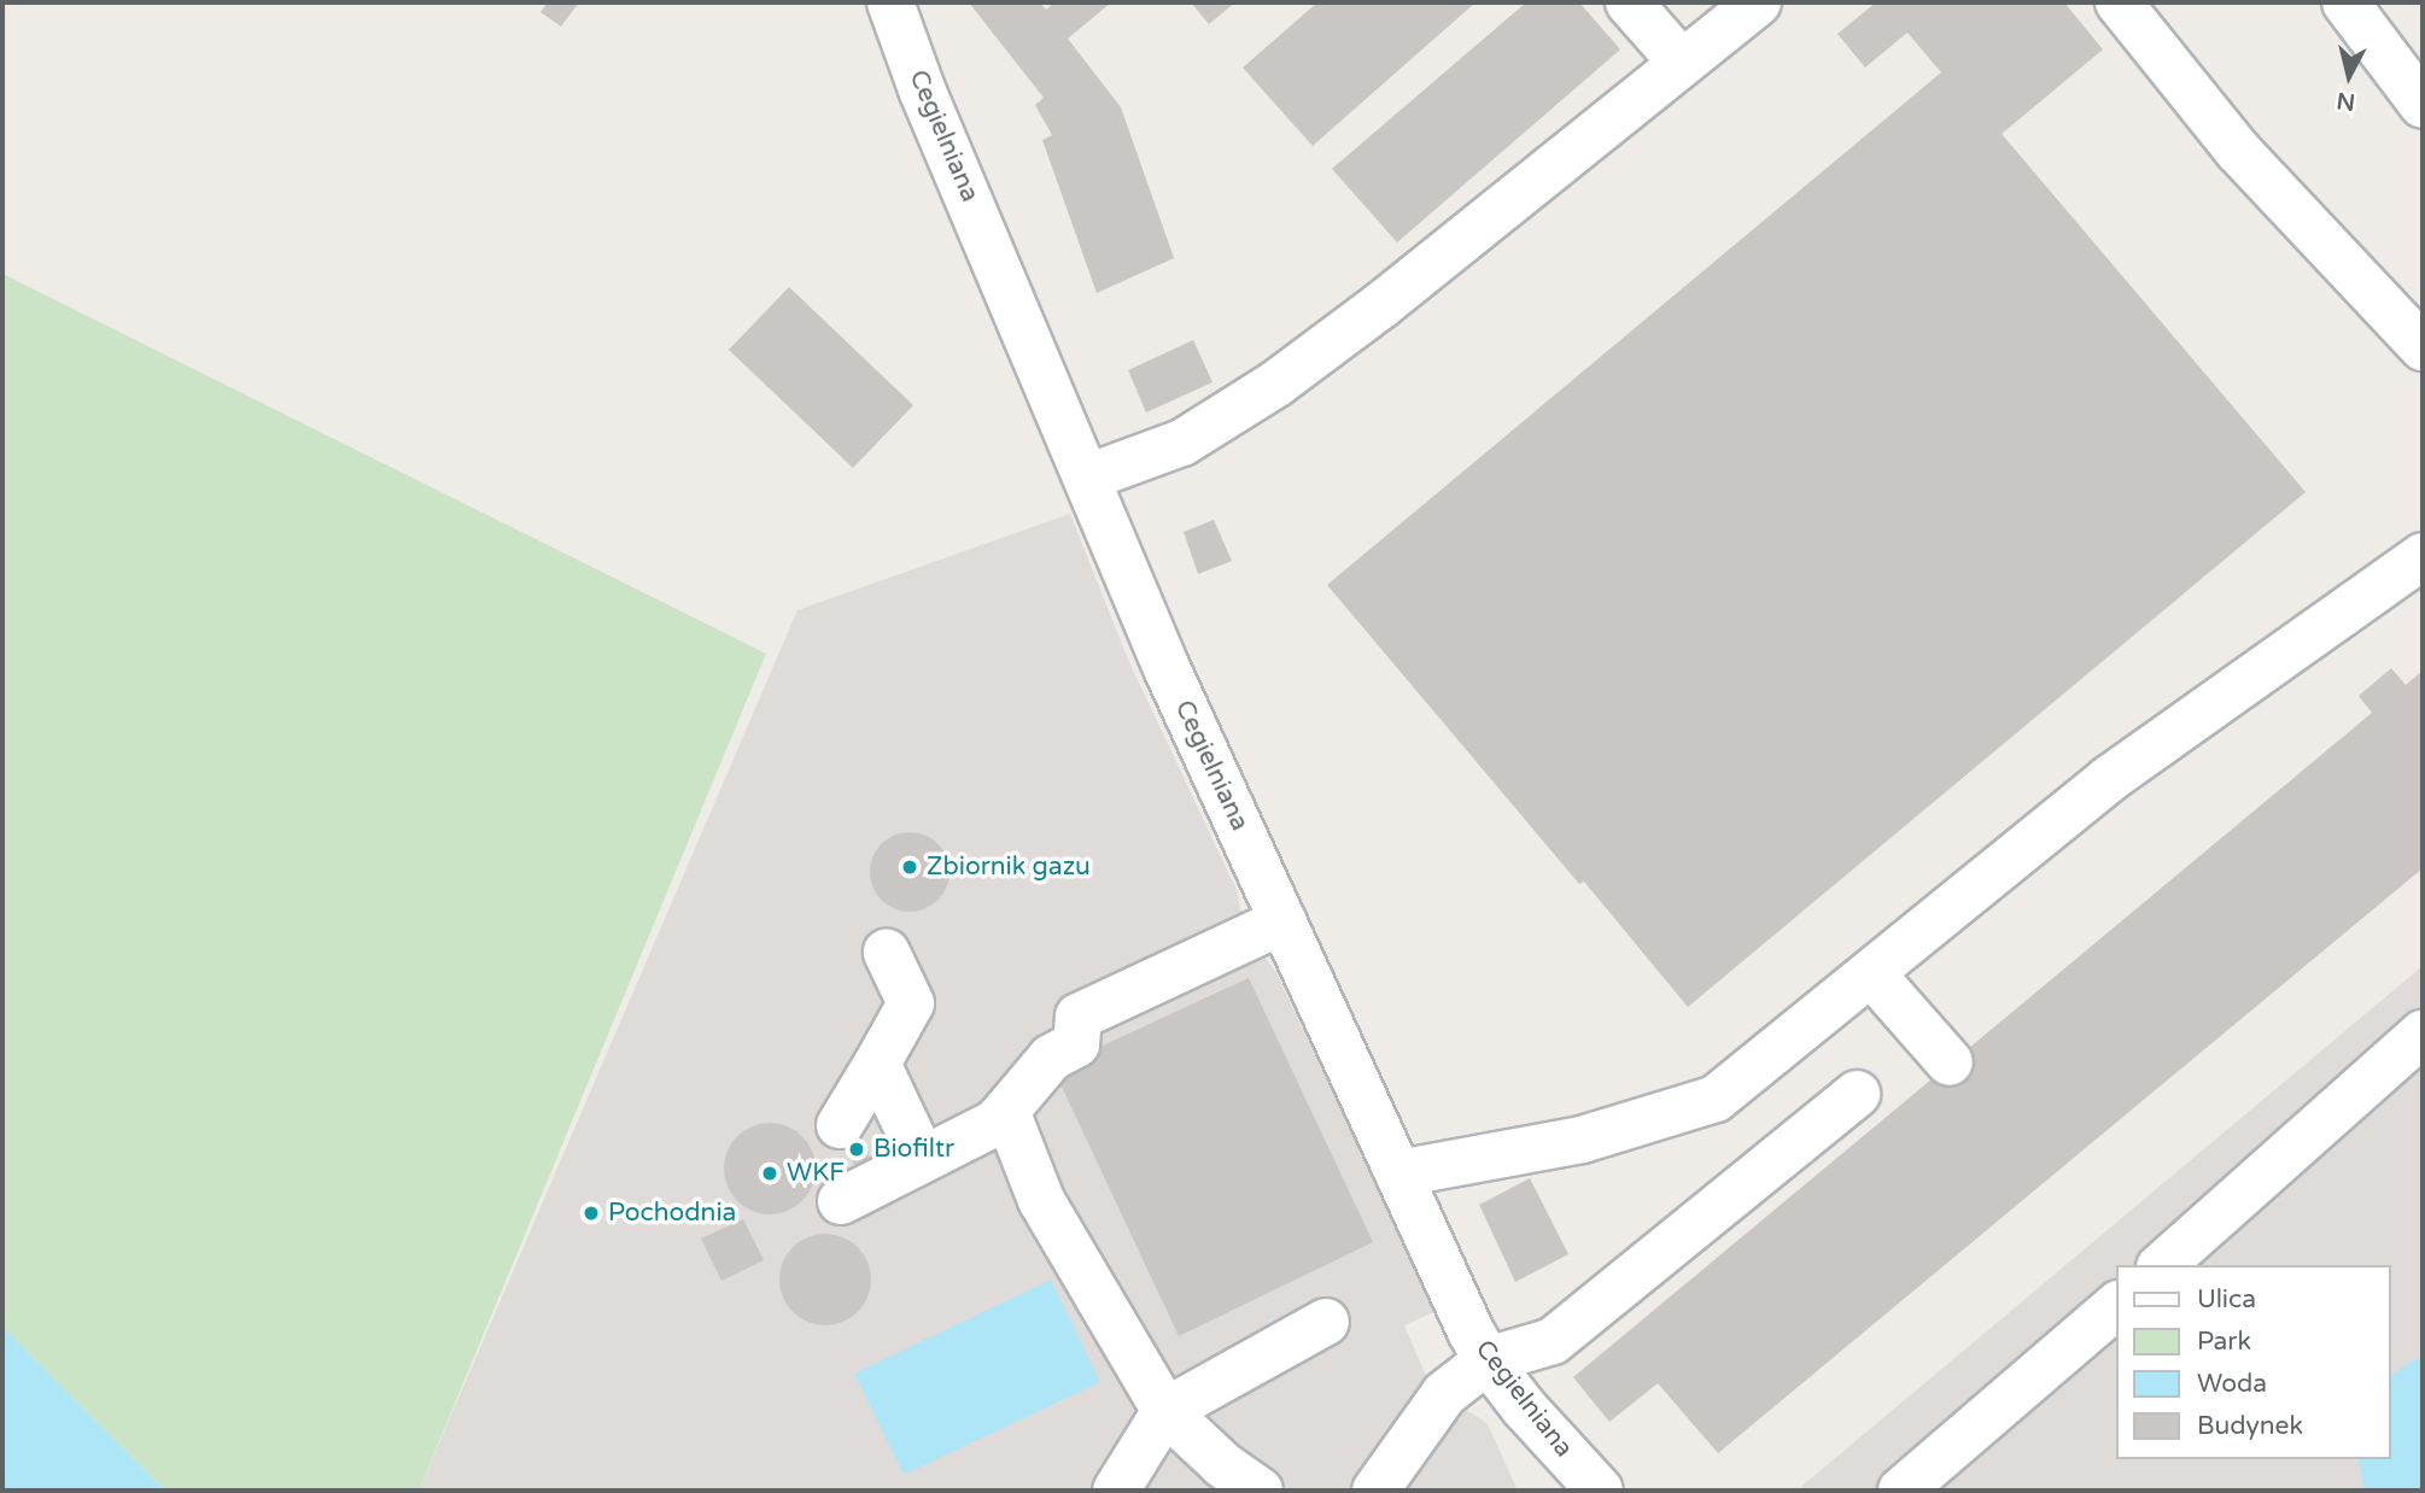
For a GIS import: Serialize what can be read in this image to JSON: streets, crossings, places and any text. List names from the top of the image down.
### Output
{
  "streets": {
    "street": ["Cegielniana"]
  },
  "places": [
    "Zbiornik gazu",
    "Biofiltr",
    "WKF",
    "Pochodnia"
  ],
  "legend": [
    "Ulica",
    "Park",
    "Woda",
    "Budynek"
  ],
  "north": "bottom"
}
